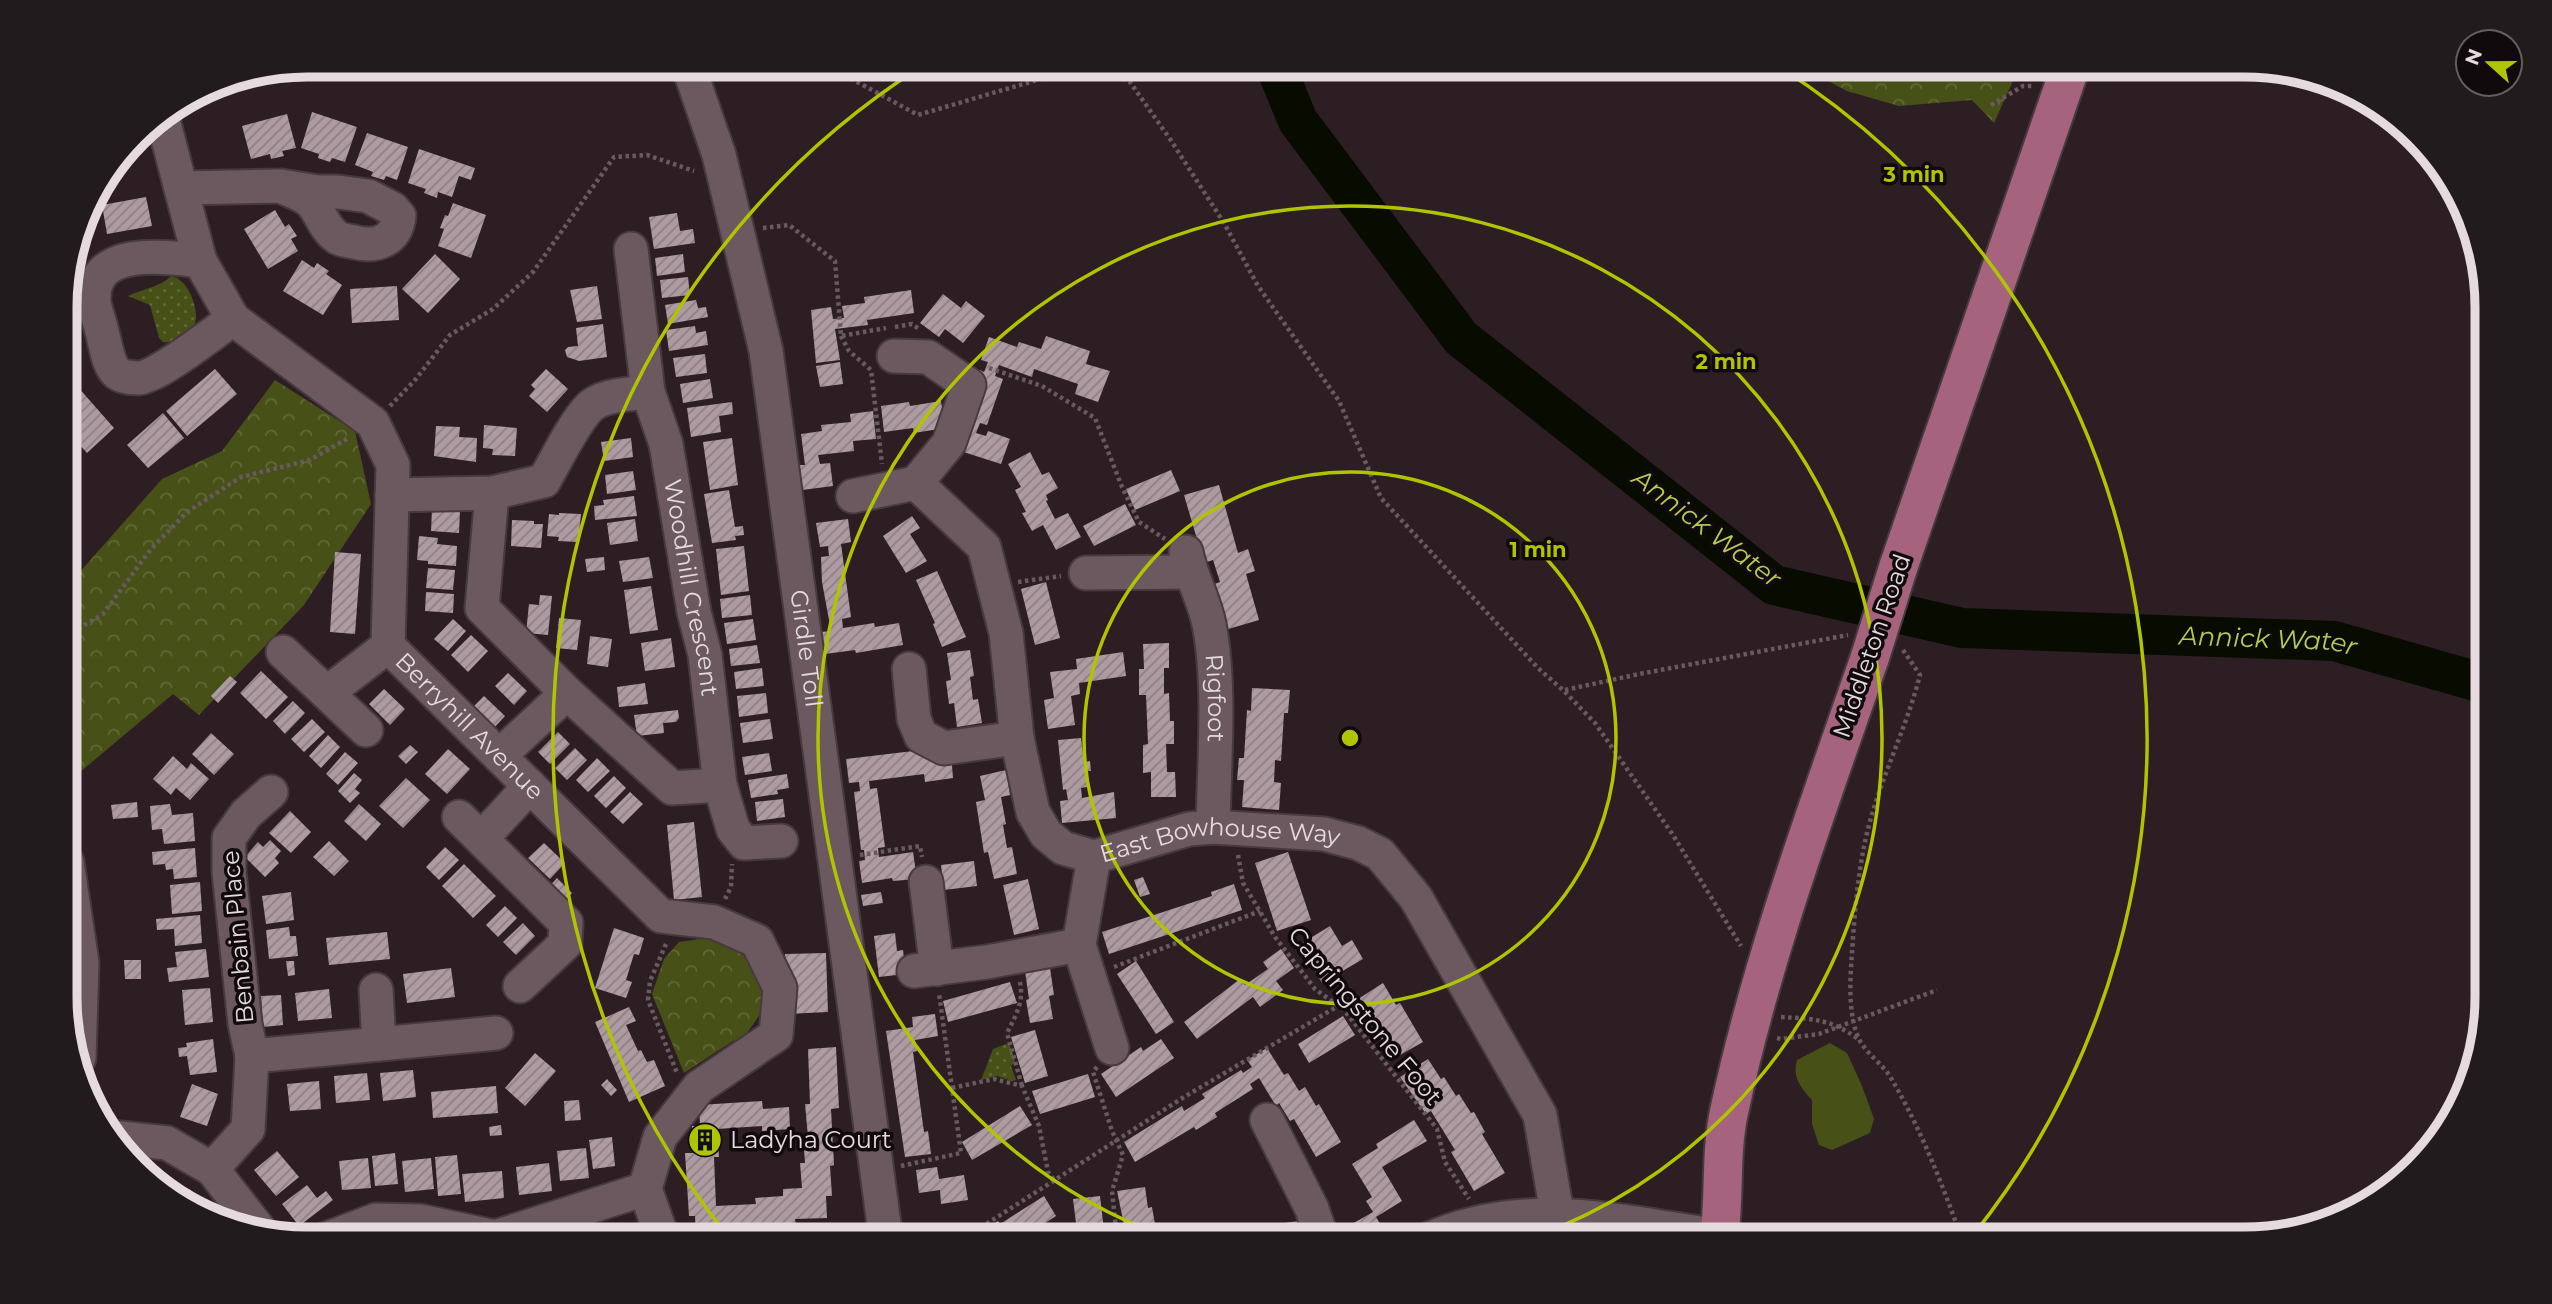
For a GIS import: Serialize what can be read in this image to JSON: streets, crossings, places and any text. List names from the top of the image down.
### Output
{
  "streets": {
    "main road": ["Middleton Road"],
    "street": [
      "Woodhill Crescent",
      "Girdle Toll",
      "Rigfoot",
      "Berryhill Avenue",
      "East Bowhouse Way",
      "Benbain Place"
    ],
    "path": ["Capringstone Foot"]
  },
  "crossings": [
    ["Rigfoot", "East Bowhouse Way"],
    ["Rigfoot", "Capringstone Foot"],
    ["East Bowhouse Way", "Capringstone Foot"]
  ],
  "water": ["Annick Water"],
  "places": {
    "building": ["Ladyha Court"]
  },
  "north": "left",
  "rings": ["3 min", "2 min", "1 min"]
}
